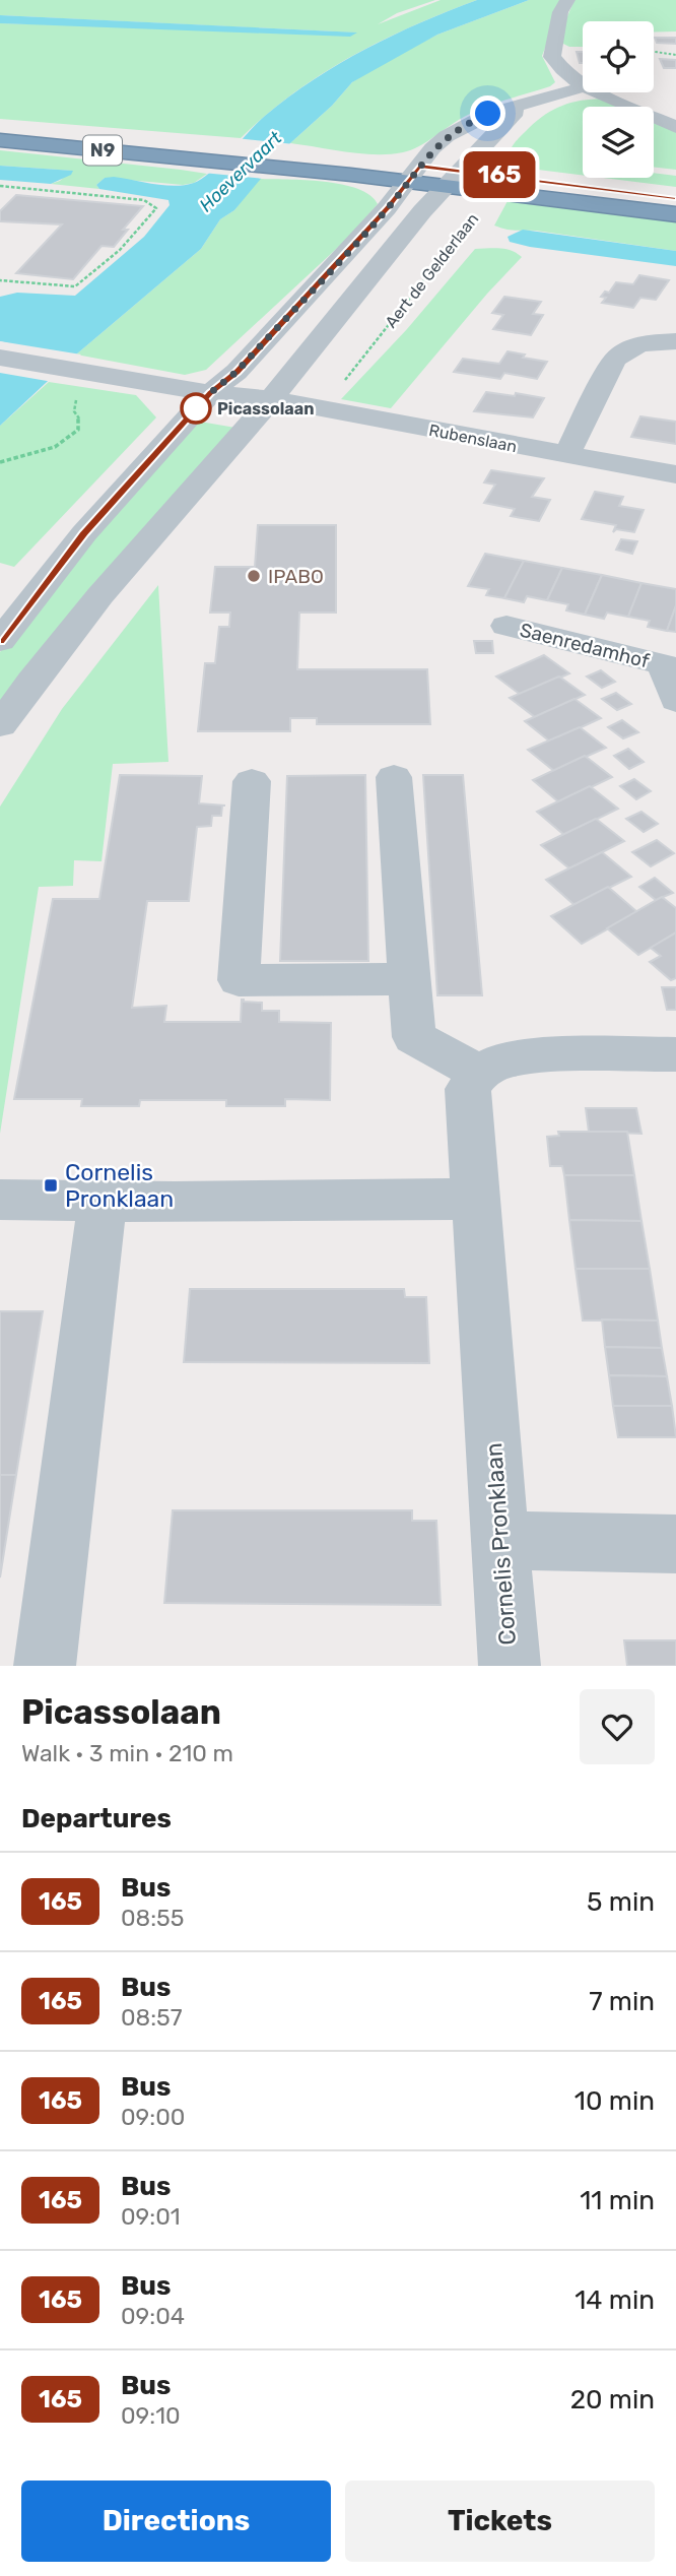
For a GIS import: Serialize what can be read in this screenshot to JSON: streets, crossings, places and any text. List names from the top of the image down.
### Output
{
  "streets": {
    "highway": ["N9"],
    "street": ["Rubenslaan", "Saenredamhof", "Cornelis Pronklaan"],
    "path": ["Aert de Gelderlaan"]
  },
  "crossings": [
    ["N9", "Aert de Gelderlaan"],
    ["Aert de Gelderlaan", "Rubenslaan"]
  ],
  "water": ["Hoevervaart"],
  "places": {
    "other": ["Picassolaan", "IPABO"],
    "transit": ["Cornelis Pronklaan"]
  },
  "lines": ["bus line 165"],
  "page": {
    "on_map": "165",
    "heading": [
      ["Picassolaan", "Walk · 3 min · 210 m"],
      "Departures"
    ],
    "list": [
      {
        "mark": "165",
        "name": "Bus",
        "note": "08:55",
        "value": "5 min"
      },
      {
        "mark": "165",
        "name": "Bus",
        "note": "08:57",
        "value": "7 min"
      },
      {
        "mark": "165",
        "name": "Bus",
        "note": "09:00",
        "value": "10 min"
      },
      {
        "mark": "165",
        "name": "Bus",
        "note": "09:01",
        "value": "11 min"
      },
      {
        "mark": "165",
        "name": "Bus",
        "note": "09:04",
        "value": "14 min"
      },
      {
        "mark": "165",
        "name": "Bus",
        "note": "09:10",
        "value": "20 min"
      }
    ],
    "buttons": ["Directions", "Tickets"]
  }
}
